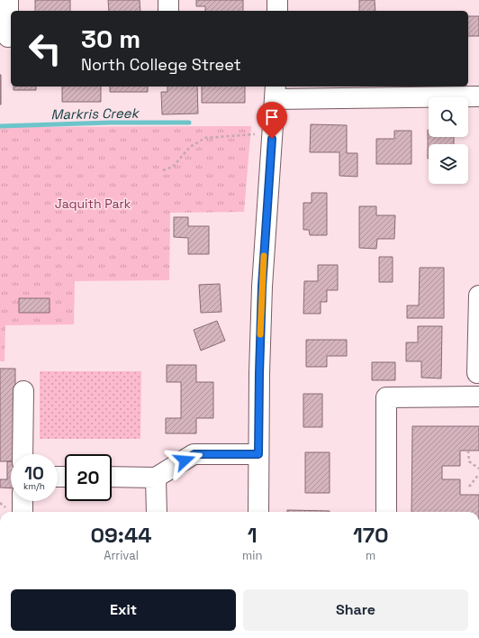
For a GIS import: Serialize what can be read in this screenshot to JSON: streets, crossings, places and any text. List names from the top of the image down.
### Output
{
  "water": ["Markris Creek"],
  "parks": ["Jaquith Park"],
  "page": {
    "turn": ["30 m", "North College Street"],
    "speed": "10 km/h",
    "limit": "20",
    "eta": [
      "09:44",
      "Arrival",
      "1",
      "min",
      "170",
      "m"
    ],
    "buttons": ["Exit", "Share"]
  }
}
